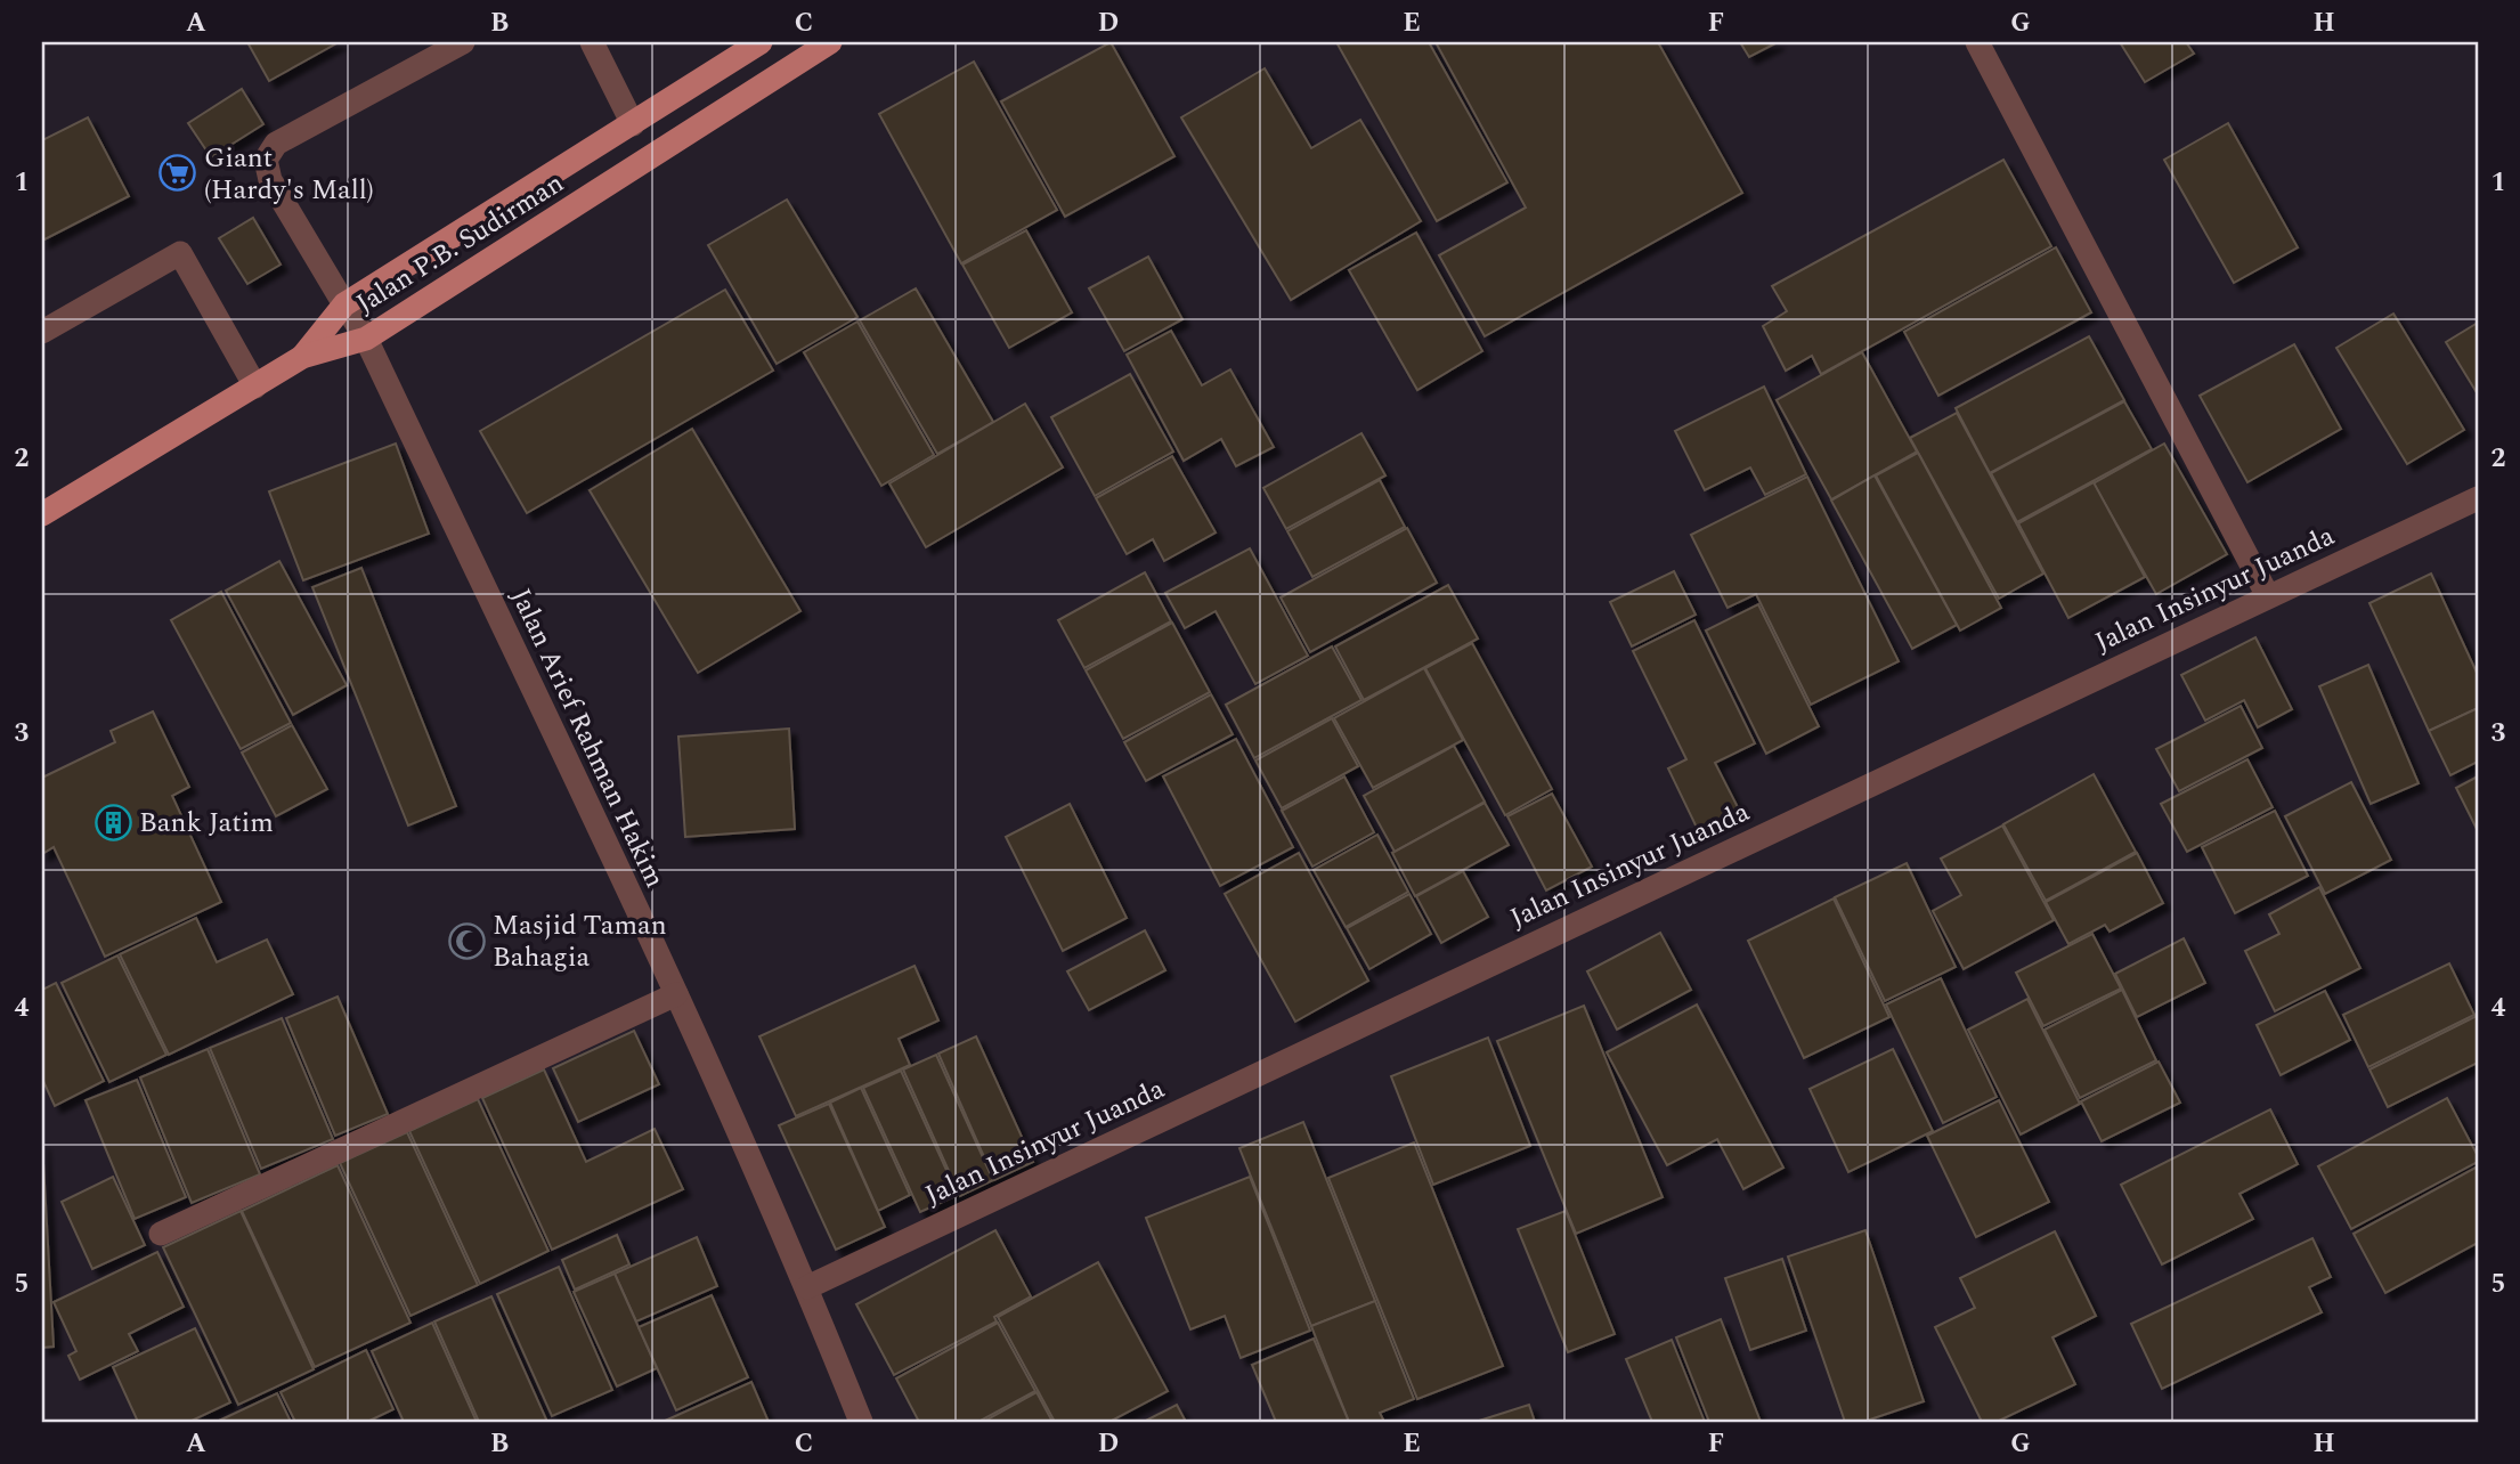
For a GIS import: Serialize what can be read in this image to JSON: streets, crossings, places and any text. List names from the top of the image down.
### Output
{
  "streets": {
    "main road": ["Jalan P.B. Sudirman"],
    "street": ["Jalan Insinyur Juanda", "Jalan Arief Rahman Hakim"]
  },
  "crossings": [
    ["Jalan P.B. Sudirman", "Jalan Arief Rahman Hakim"],
    ["Jalan Insinyur Juanda", "Jalan Arief Rahman Hakim"]
  ],
  "places": {
    "supermarket": ["Giant (Hardy's Mall)"],
    "building": ["Bank Jatim"],
    "mosque": ["Masjid Taman Bahagia"]
  },
  "grid": {
    "columns": [
      "A",
      "B",
      "C",
      "D",
      "E",
      "F",
      "G",
      "H"
    ],
    "rows": [
      "1",
      "2",
      "3",
      "4",
      "5"
    ]
  }
}
